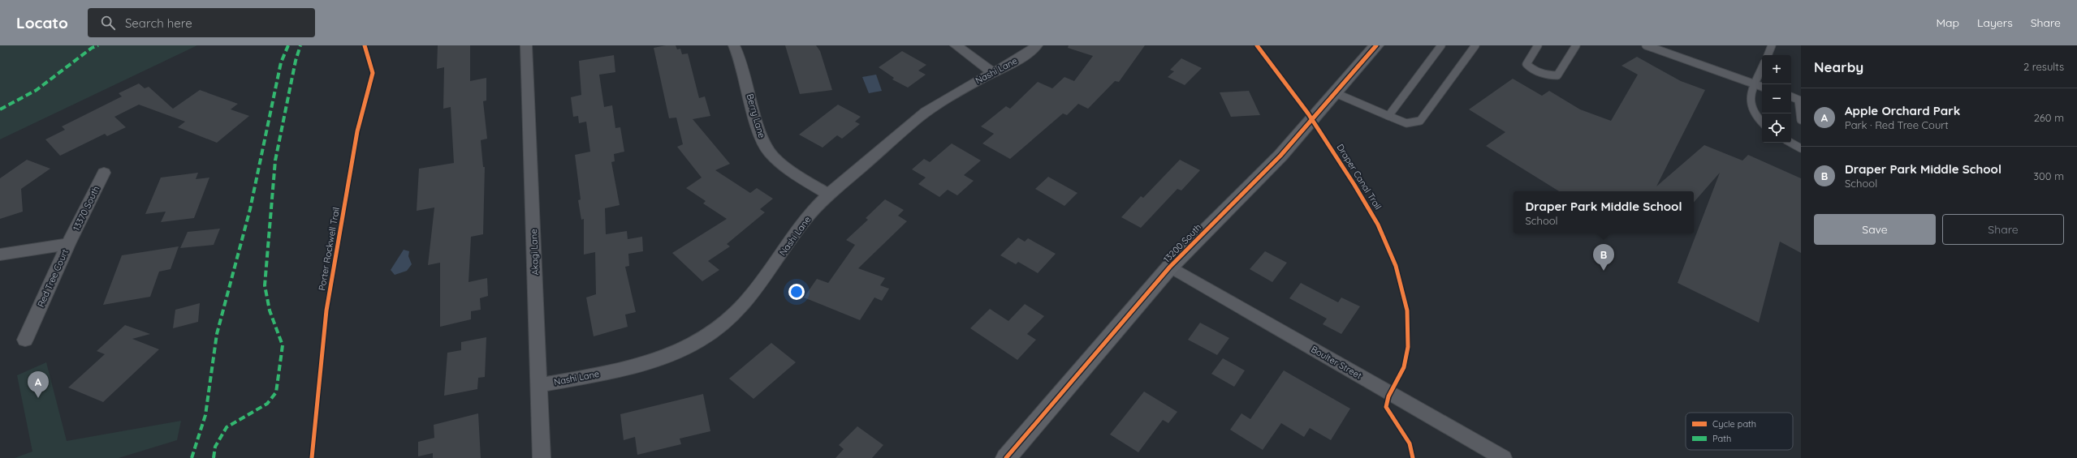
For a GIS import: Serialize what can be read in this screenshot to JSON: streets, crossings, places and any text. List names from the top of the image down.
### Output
{
  "streets": {
    "street": [
      "Nashi Lane",
      "Berry Lane",
      "13370 South",
      "13200 South",
      "Akagi Lane",
      "Red Tree Court",
      "Boulter Street"
    ],
    "cycle path": ["Draper Canal Trail", "Porter Rockwell Trail"]
  },
  "crossings": [
    ["Nashi Lane", "Berry Lane"],
    ["Nashi Lane", "Akagi Lane"],
    ["13370 South", "Red Tree Court"],
    ["13200 South", "Boulter Street"]
  ],
  "legend": ["Cycle path", "Path"],
  "page": {
    "header": "Locato",
    "search": "Search here",
    "nav": ["Map", "Layers", "Share"],
    "heading": ["Nearby", "2 results"],
    "map_buttons": ["+", "−"],
    "list": [
      {
        "mark": "A",
        "name": "Apple Orchard Park",
        "note": "Park · Red Tree Court",
        "value": "260 m"
      },
      {
        "mark": "B",
        "name": "Draper Park Middle School",
        "note": "School",
        "value": "300 m"
      }
    ],
    "popup": ["Draper Park Middle School", "School"],
    "buttons": ["Save", "Share"],
    "pins": ["B", "A"]
  }
}
